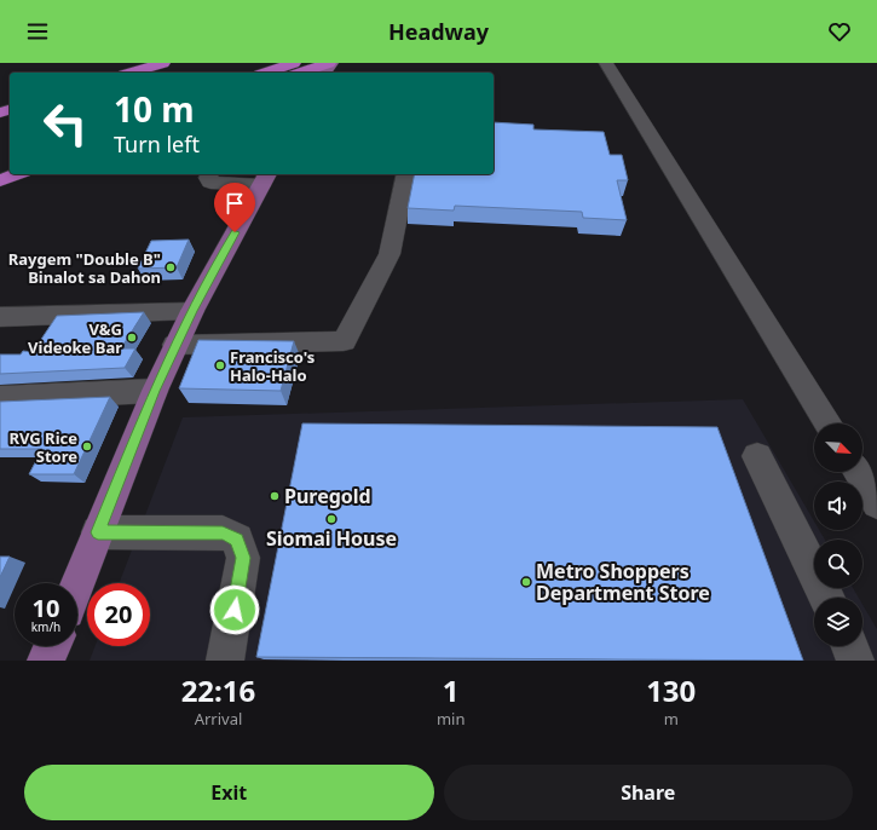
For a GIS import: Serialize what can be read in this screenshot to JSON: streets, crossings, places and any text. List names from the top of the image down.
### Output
{
  "places": [
    "Raygem \"Double B\" Binalot sa Dahon",
    "V&G Videoke Bar",
    "Francisco's Halo-Halo",
    "RVG Rice Store",
    "Puregold",
    "Siomai House",
    "Metro Shoppers Department Store"
  ],
  "north": "bottom right",
  "page": {
    "header": "Headway",
    "turn": ["10 m", "Turn left"],
    "speed": "10 km/h",
    "limit": "20",
    "eta": [
      "22:16",
      "Arrival",
      "1",
      "min",
      "130",
      "m"
    ],
    "buttons": ["Exit", "Share"]
  }
}
